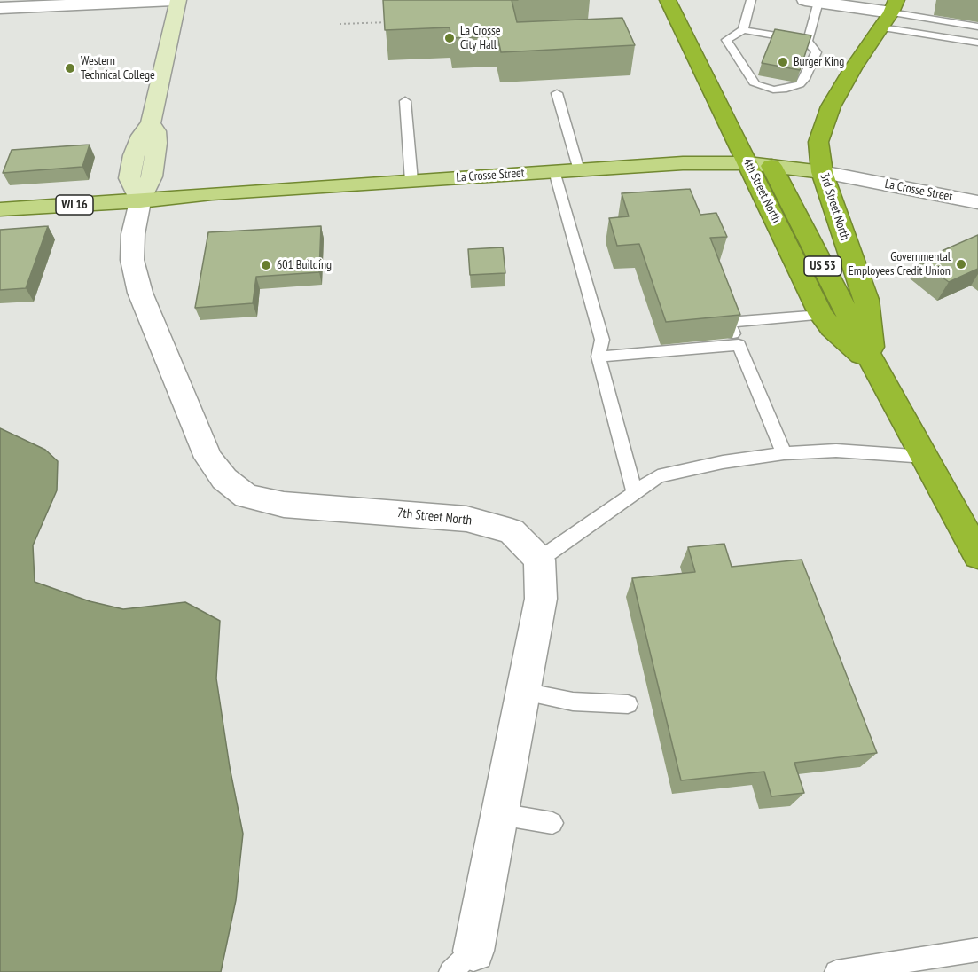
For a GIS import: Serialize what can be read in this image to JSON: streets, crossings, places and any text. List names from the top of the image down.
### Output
{
  "streets": {
    "highway": ["4th Street North", "3rd Street North", "US 53"],
    "main road": ["La Crosse Street", "WI 16", "7th Street North"]
  },
  "crossings": [
    ["La Crosse Street", "4th Street North"],
    ["La Crosse Street", "3rd Street North"],
    ["La Crosse Street", "7th Street North"],
    ["4th Street North", "3rd Street North"]
  ],
  "places": [
    "La Crosse City Hall",
    "Burger King",
    "Western Technical College",
    "Governmental Employees Credit Union",
    "601 Building"
  ]
}
